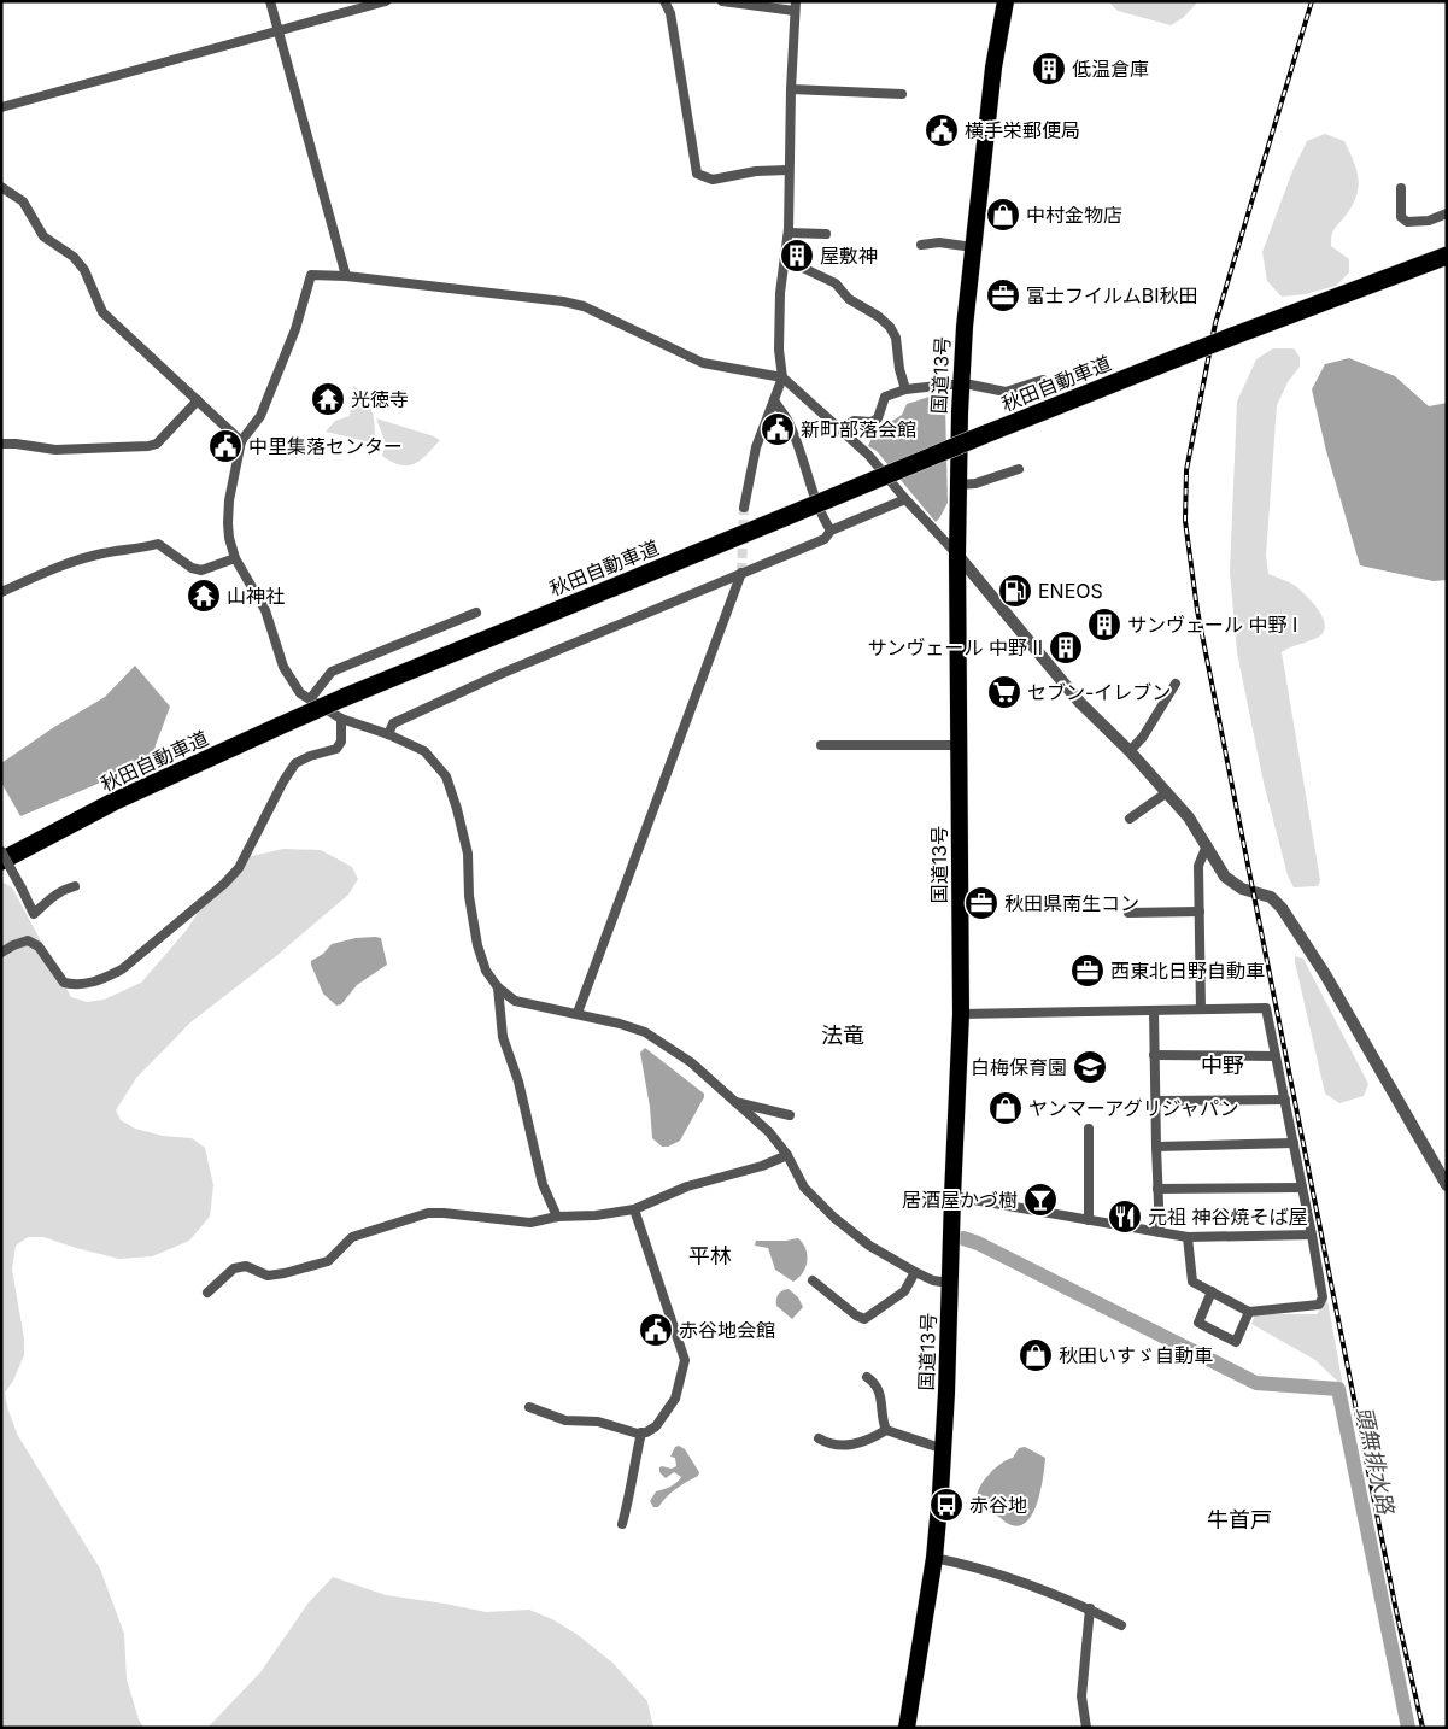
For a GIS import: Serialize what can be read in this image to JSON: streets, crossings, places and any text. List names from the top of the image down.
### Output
{
  "streets": {
    "highway": ["国道13号", "秋田自動車道"]
  },
  "districts": [
    "法竜",
    "中野",
    "平林",
    "牛首戸"
  ],
  "water": ["頭無排水路"],
  "places": {
    "building": [
      "低温倉庫",
      "屋敷神",
      "サンヴェール 中野 I",
      "サンヴェール 中野 II"
    ],
    "public building": [
      "横手栄郵便局",
      "新町部落会館",
      "中里集落センター",
      "赤谷地会館"
    ],
    "shop": ["中村金物店", "ヤンマーアグリジャパン", "秋田いすゞ自動車"],
    "office": ["富士フイルムBI秋田", "秋田県南生コン", "西東北日野自動車"],
    "temple": ["光徳寺", "山神社"],
    "fuel station": ["ENEOS"],
    "supermarket": ["セブン-イレブン"],
    "school or university": ["白梅保育園"],
    "bar": ["居酒屋かづ樹"],
    "restaurant": ["元祖 神谷焼そば屋"],
    "bus stop": ["赤谷地"]
  }
}
